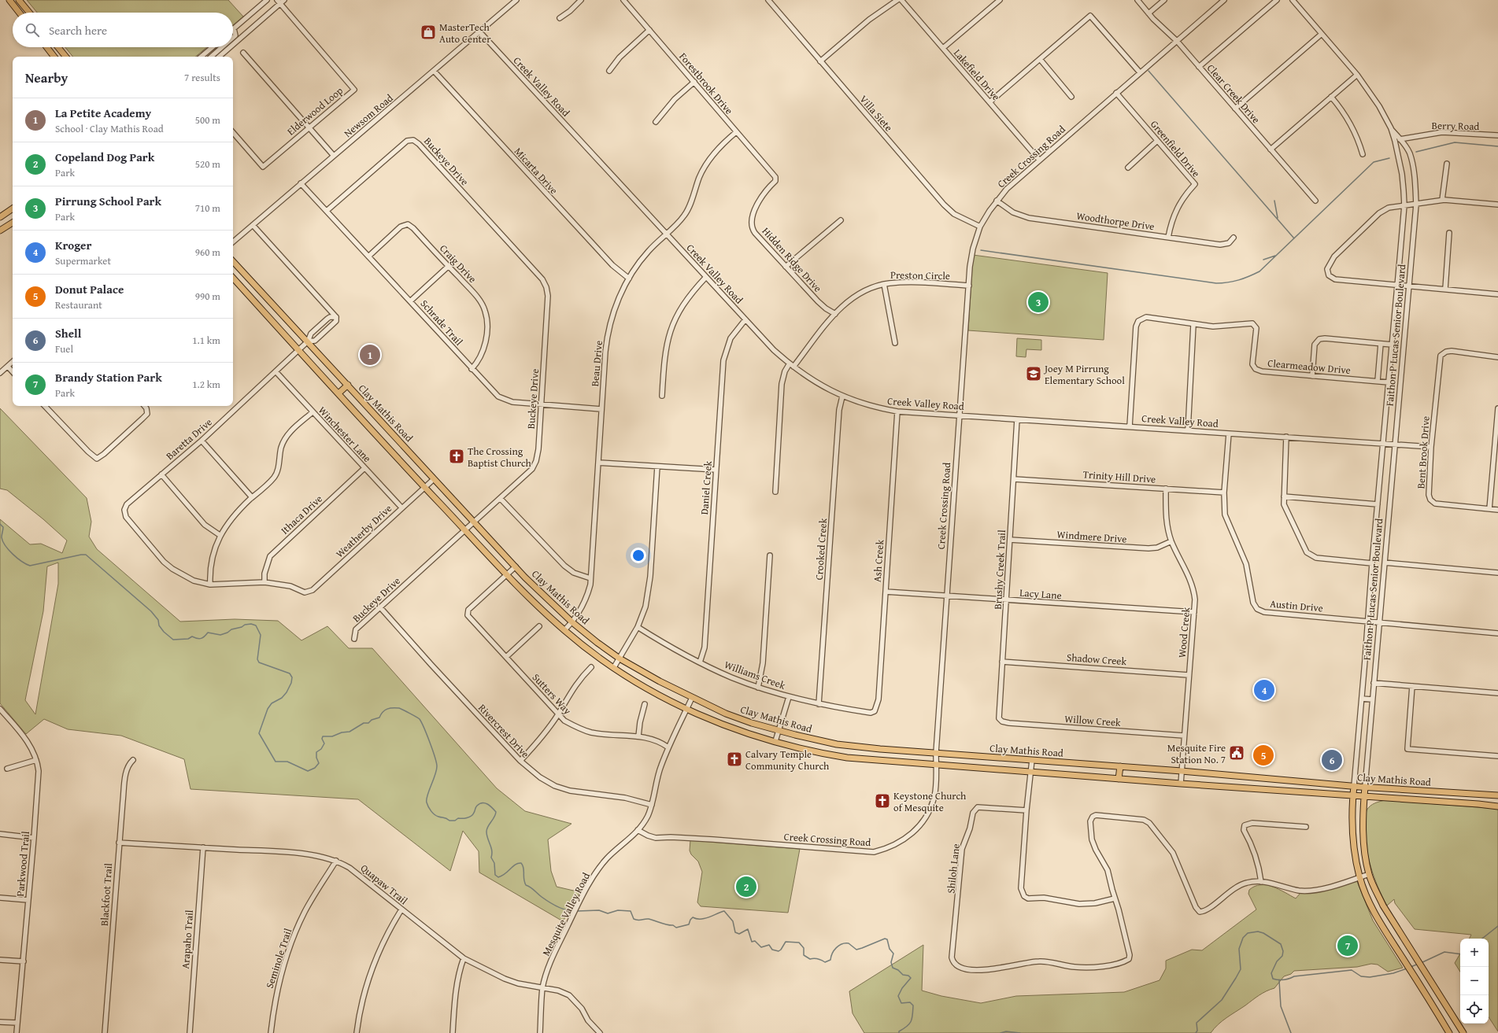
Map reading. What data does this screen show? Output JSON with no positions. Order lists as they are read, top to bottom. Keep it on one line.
{"streets":{"main road":["Faithon P Lucas Senior Boulevard","Clay Mathis Road"],"street":["Lakefield Drive","Forestbrook Drive","Creek Valley Road","Clear Creek Drive","Elderwood Loop","Villa Siete","Newsom Road","Berry Road","Greenfield Drive","Creek Crossing Road","Buckeye Drive","Micarta Drive","Woodthorpe Drive","Hidden Ridge Drive","Craig Drive","Preston Circle","Schrade Trail","Beau Drive","Clearmeadow Drive","Winchester Lane","Baretta Drive","Bent Brook Drive","Trinity Hill Drive","Daniel Creek","Ithaca Drive","Weatherby Drive","Windmere Drive","Crooked Creek","Ash Creek","Brushy Creek Trail","Lacy Lane","Austin Drive","Wood Creek","Shadow Creek","Williams Creek","Sutters Way","Willow Creek","Rivercrest Drive","Parkwood Trail","Shiloh Lane","Quapaw Trail","Blackfoot Trail","Mesquite Valley Road","Arapaho Trail","Seminole Trail"]},"crossings":[["Lakefield Drive","Creek Crossing Road"],["Forestbrook Drive","Hidden Ridge Drive"],["Forestbrook Drive","Beau Drive"],["Creek Valley Road","Newsom Road"],["Creek Valley Road","Creek Crossing Road"],["Creek Valley Road","Preston Circle"],["Creek Valley Road","Faithon P Lucas Senior Boulevard"],["Creek Valley Road","Beau Drive"],["Creek Valley Road","Clearmeadow Drive"],["Creek Valley Road","Bent Brook Drive"],["Creek Valley Road","Daniel Creek"],["Creek Valley Road","Crooked Creek"],["Creek Valley Road","Ash Creek"],["Creek Valley Road","Brushy Creek Trail"],["Creek Valley Road","Austin Drive"],["Clear Creek Drive","Creek Crossing Road"],["Villa Siete","Creek Crossing Road"],["Newsom Road","Micarta Drive"],["Newsom Road","Schrade Trail"],["Berry Road","Faithon P Lucas Senior Boulevard"],["Greenfield Drive","Creek Crossing Road"],["Greenfield Drive","Woodthorpe Drive"],["Creek Crossing Road","Woodthorpe Drive"],["Creek Crossing Road","Preston Circle"],["Creek Crossing Road","Clay Mathis Road"],["Creek Crossing Road","Lacy Lane"],["Creek Crossing Road","Mesquite Valley Road"],["Buckeye Drive","Schrade Trail"],["Buckeye Drive","Clay Mathis Road"],["Buckeye Drive","Rivercrest Drive"],["Micarta Drive","Beau Drive"],["Hidden Ridge Drive","Preston Circle"],["Craig Drive","Schrade Trail"],["Schrade Trail","Beau Drive"],["Faithon P Lucas Senior Boulevard","Clearmeadow Drive"],["Faithon P Lucas Senior Boulevard","Clay Mathis Road"],["Faithon P Lucas Senior Boulevard","Austin Drive"],["Beau Drive","Clay Mathis Road"],["Clay Mathis Road","Baretta Drive"],["Clay Mathis Road","Weatherby Drive"],["Clay Mathis Road","Wood Creek"],["Clay Mathis Road","Sutters Way"],["Clay Mathis Road","Mesquite Valley Road"],["Winchester Lane","Baretta Drive"],["Winchester Lane","Ithaca Drive"],["Winchester Lane","Weatherby Drive"],["Trinity Hill Drive","Brushy Creek Trail"],["Trinity Hill Drive","Austin Drive"],["Trinity Hill Drive","Wood Creek"],["Daniel Creek","Williams Creek"],["Ithaca Drive","Weatherby Drive"],["Windmere Drive","Brushy Creek Trail"],["Windmere Drive","Wood Creek"],["Crooked Creek","Williams Creek"],["Ash Creek","Lacy Lane"],["Ash Creek","Williams Creek"],["Brushy Creek Trail","Lacy Lane"],["Brushy Creek Trail","Shadow Creek"],["Brushy Creek Trail","Willow Creek"],["Lacy Lane","Wood Creek"],["Wood Creek","Shadow Creek"],["Wood Creek","Willow Creek"],["Sutters Way","Mesquite Valley Road"],["Rivercrest Drive","Mesquite Valley Road"],["Quapaw Trail","Blackfoot Trail"],["Quapaw Trail","Mesquite Valley Road"],["Quapaw Trail","Arapaho Trail"],["Quapaw Trail","Seminole Trail"]],"places":{"shop":["MasterTech Auto Center"],"school or university":["Joey M Pirrung Elementary School"],"church":["The Crossing Baptist Church","Calvary Temple Community Church","Keystone Church of Mesquite"],"public building":["Mesquite Fire Station No. 7"]},"page":{"search":"Search here","heading":["Nearby","7 results"],"list":[{"mark":"1","name":"La Petite Academy","note":"School · Clay Mathis Road","value":"500 m"},{"mark":"2","name":"Copeland Dog Park","note":"Park","value":"520 m"},{"mark":"3","name":"Pirrung School Park","note":"Park","value":"710 m"},{"mark":"4","name":"Kroger","note":"Supermarket","value":"960 m"},{"mark":"5","name":"Donut Palace","note":"Restaurant","value":"990 m"},{"mark":"6","name":"Shell","note":"Fuel","value":"1.1 km"},{"mark":"7","name":"Brandy Station Park","note":"Park","value":"1.2 km"}],"pins":["3","1","4","5","6","2","7"],"map_buttons":["+","−"]}}
